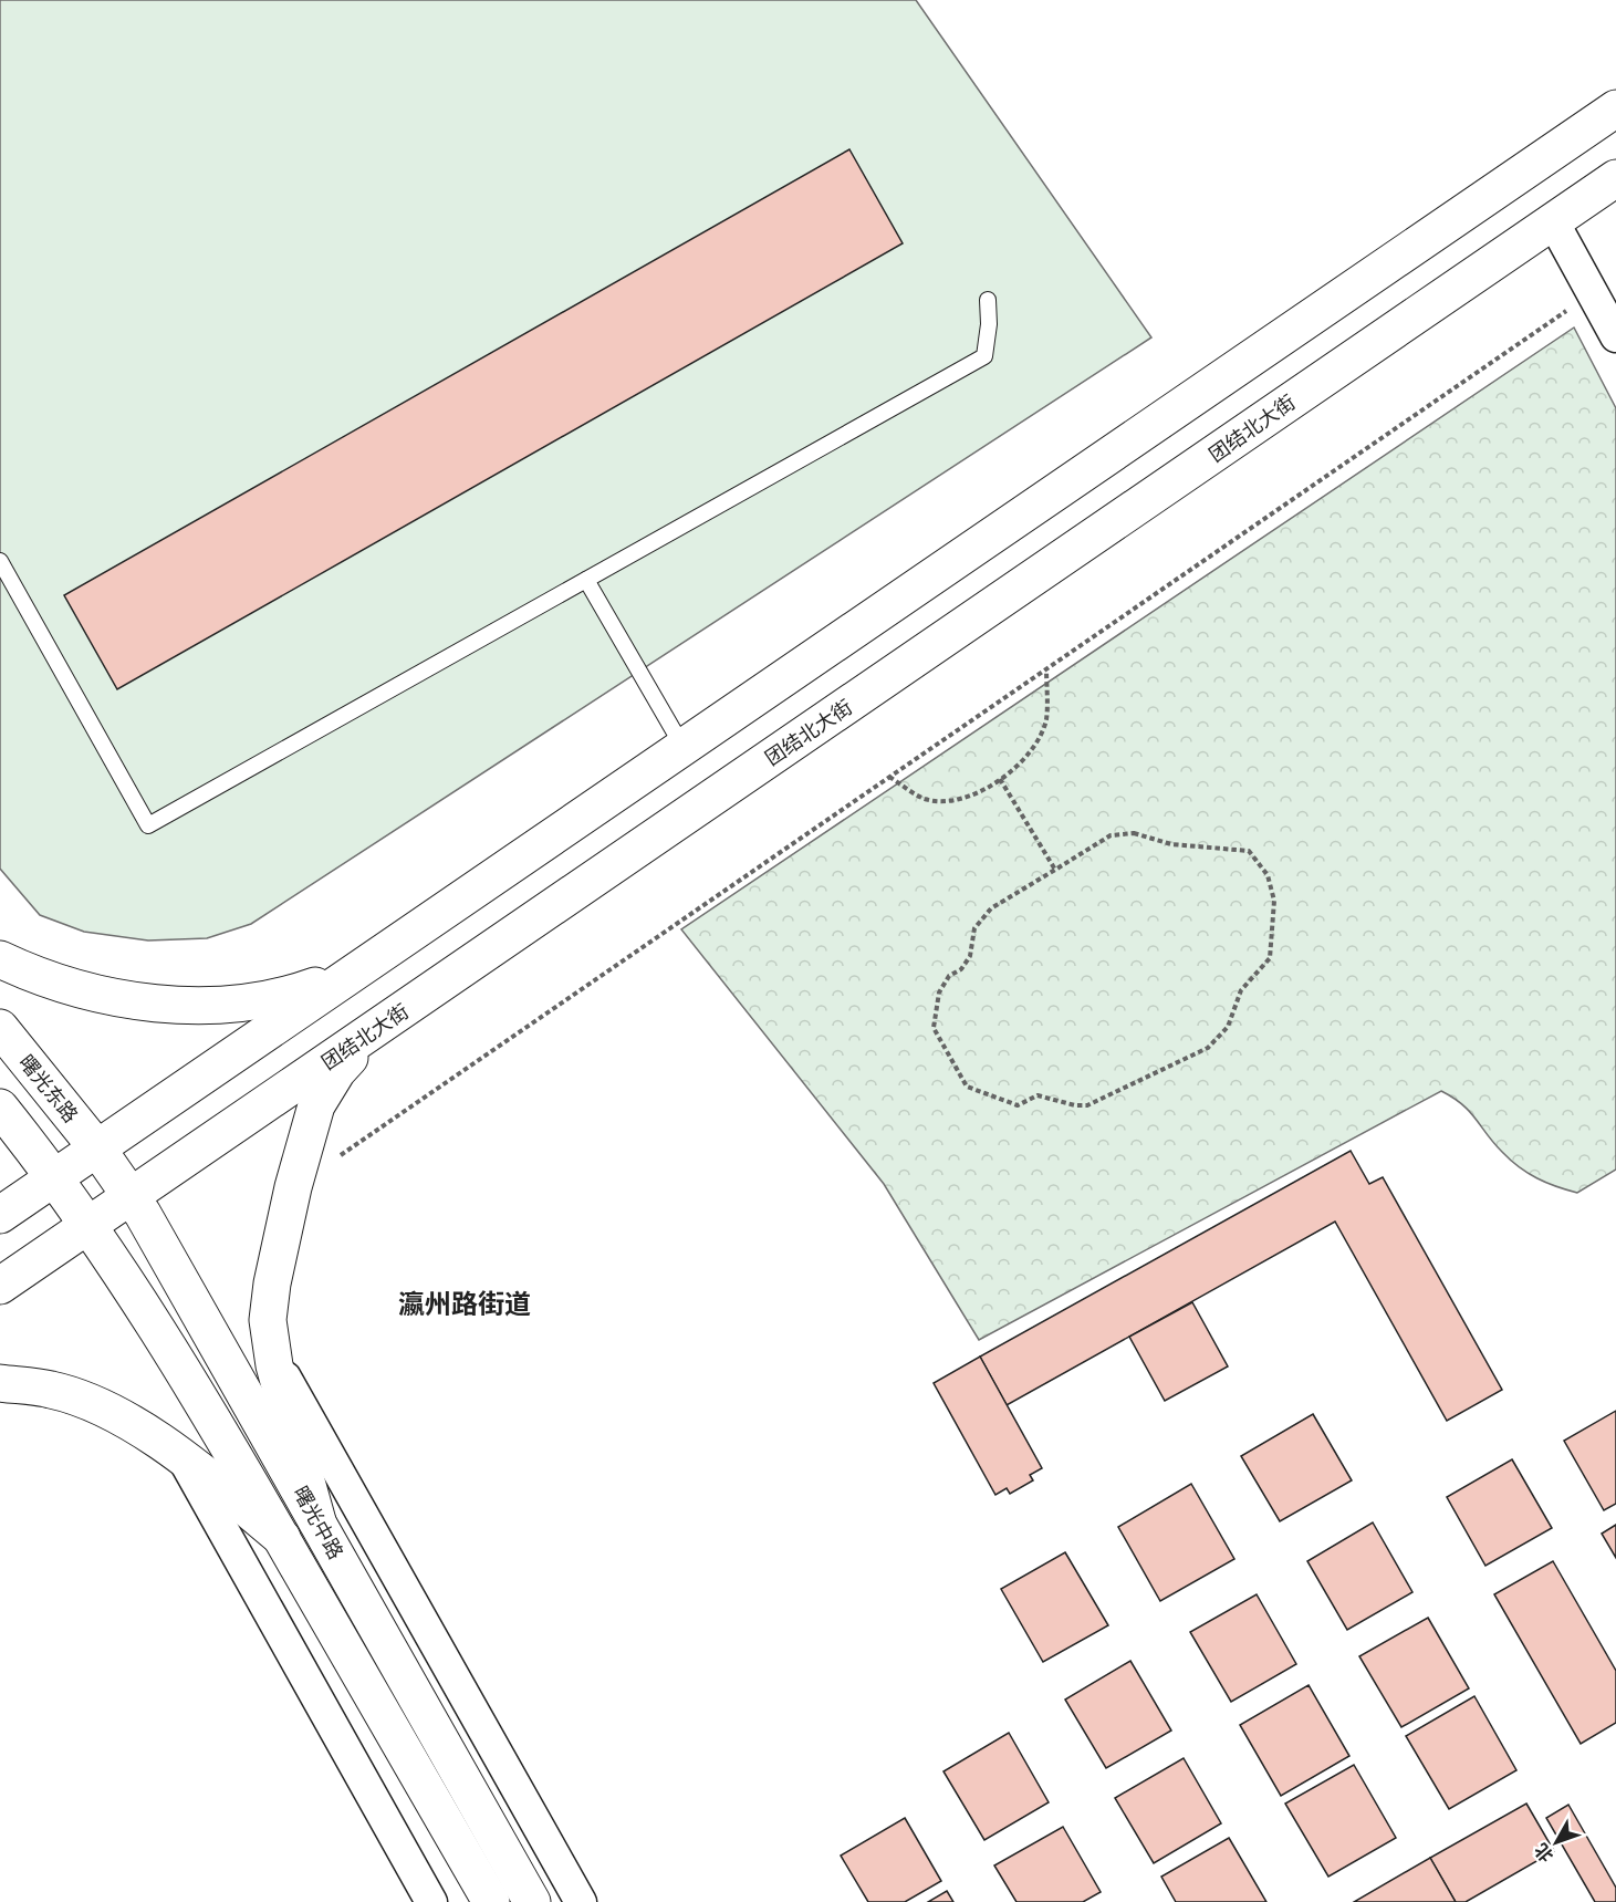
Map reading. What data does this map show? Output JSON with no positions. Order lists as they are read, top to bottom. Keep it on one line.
{"streets":{"main road":["团结北大街","曙光东路","曙光中路"]},"crossings":[["团结北大街","曙光中路"],["曙光东路","曙光中路"]],"districts":["瀛州路街道"],"north":"bottom left"}
